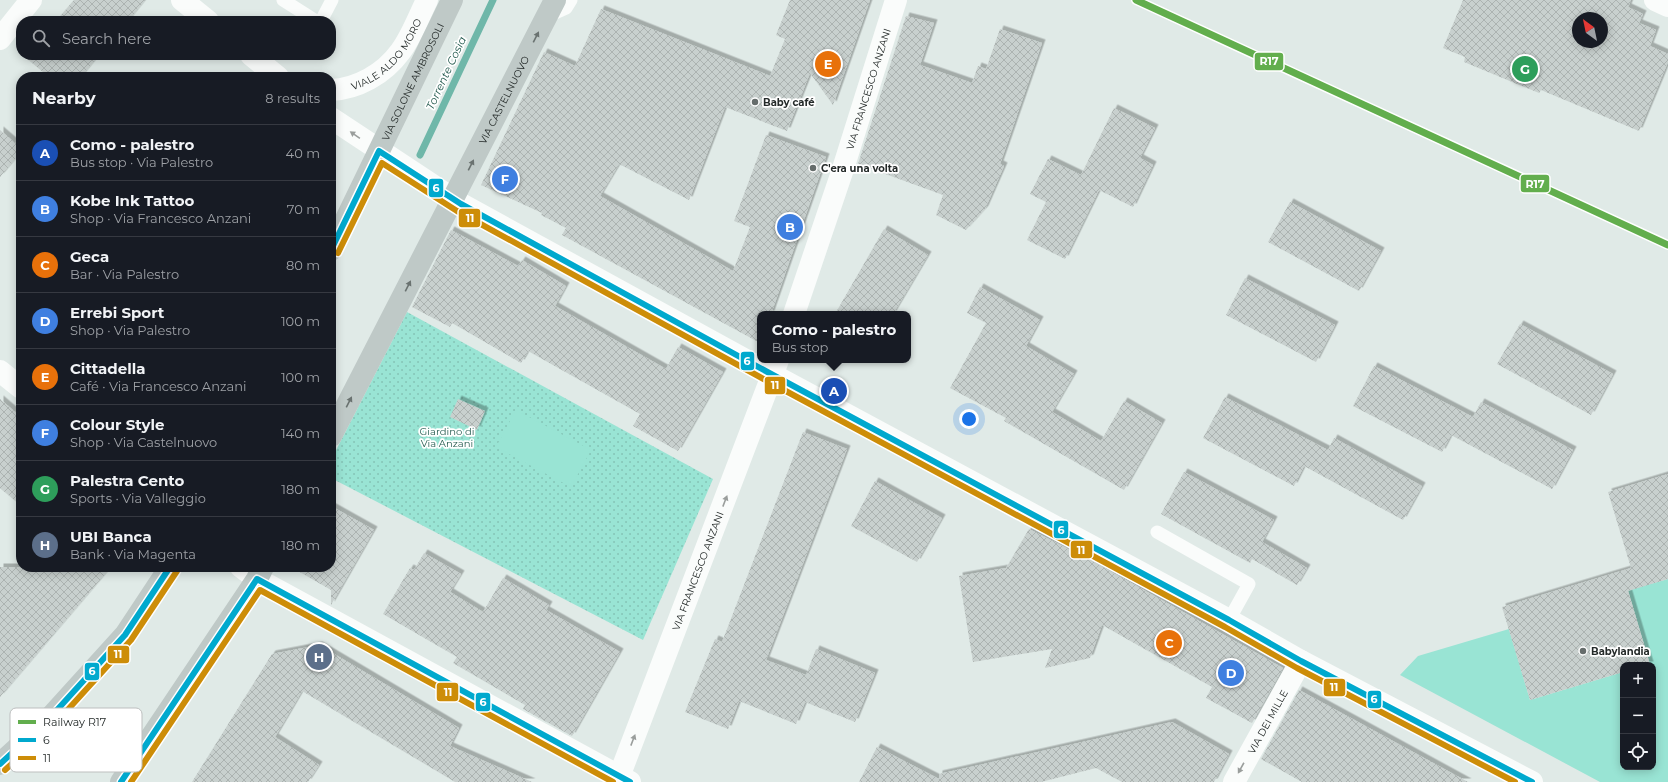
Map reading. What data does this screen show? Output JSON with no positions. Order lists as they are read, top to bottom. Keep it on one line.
{"streets":{"main road":["VIA SOLONE AMBROSOLI","VIA CASTELNUOVO"],"street":["VIALE ALDO MORO","VIA FRANCESCO ANZANI","VIA DEI MILLE"]},"one_way":["VIA FRANCESCO ANZANI","VIA CASTELNUOVO","VIA DEI MILLE"],"water":["Torrente Cosia"],"parks":["Giardino di Via Anzani"],"places":["Baby café","C'era una volta","Babylandia"],"lines":["rail line R17","transit line 6","transit line 11"],"legend":["Railway R17","6","11"],"north":"top left","page":{"search":"Search here","pins":["E","G","F","B","A","C","H","D"],"heading":["Nearby","8 results"],"list":[{"mark":"A","name":"Como - palestro","note":"Bus stop · Via Palestro","value":"40 m"},{"mark":"B","name":"Kobe Ink Tattoo","note":"Shop · Via Francesco Anzani","value":"70 m"},{"mark":"C","name":"Geca","note":"Bar · Via Palestro","value":"80 m"},{"mark":"D","name":"Errebi Sport","note":"Shop · Via Palestro","value":"100 m"},{"mark":"E","name":"Cittadella","note":"Café · Via Francesco Anzani","value":"100 m"},{"mark":"F","name":"Colour Style","note":"Shop · Via Castelnuovo","value":"140 m"},{"mark":"G","name":"Palestra Cento","note":"Sports · Via Valleggio","value":"180 m"},{"mark":"H","name":"UBI Banca","note":"Bank · Via Magenta","value":"180 m"}],"popup":["Como - palestro","Bus stop"],"map_buttons":["+","−"]}}
